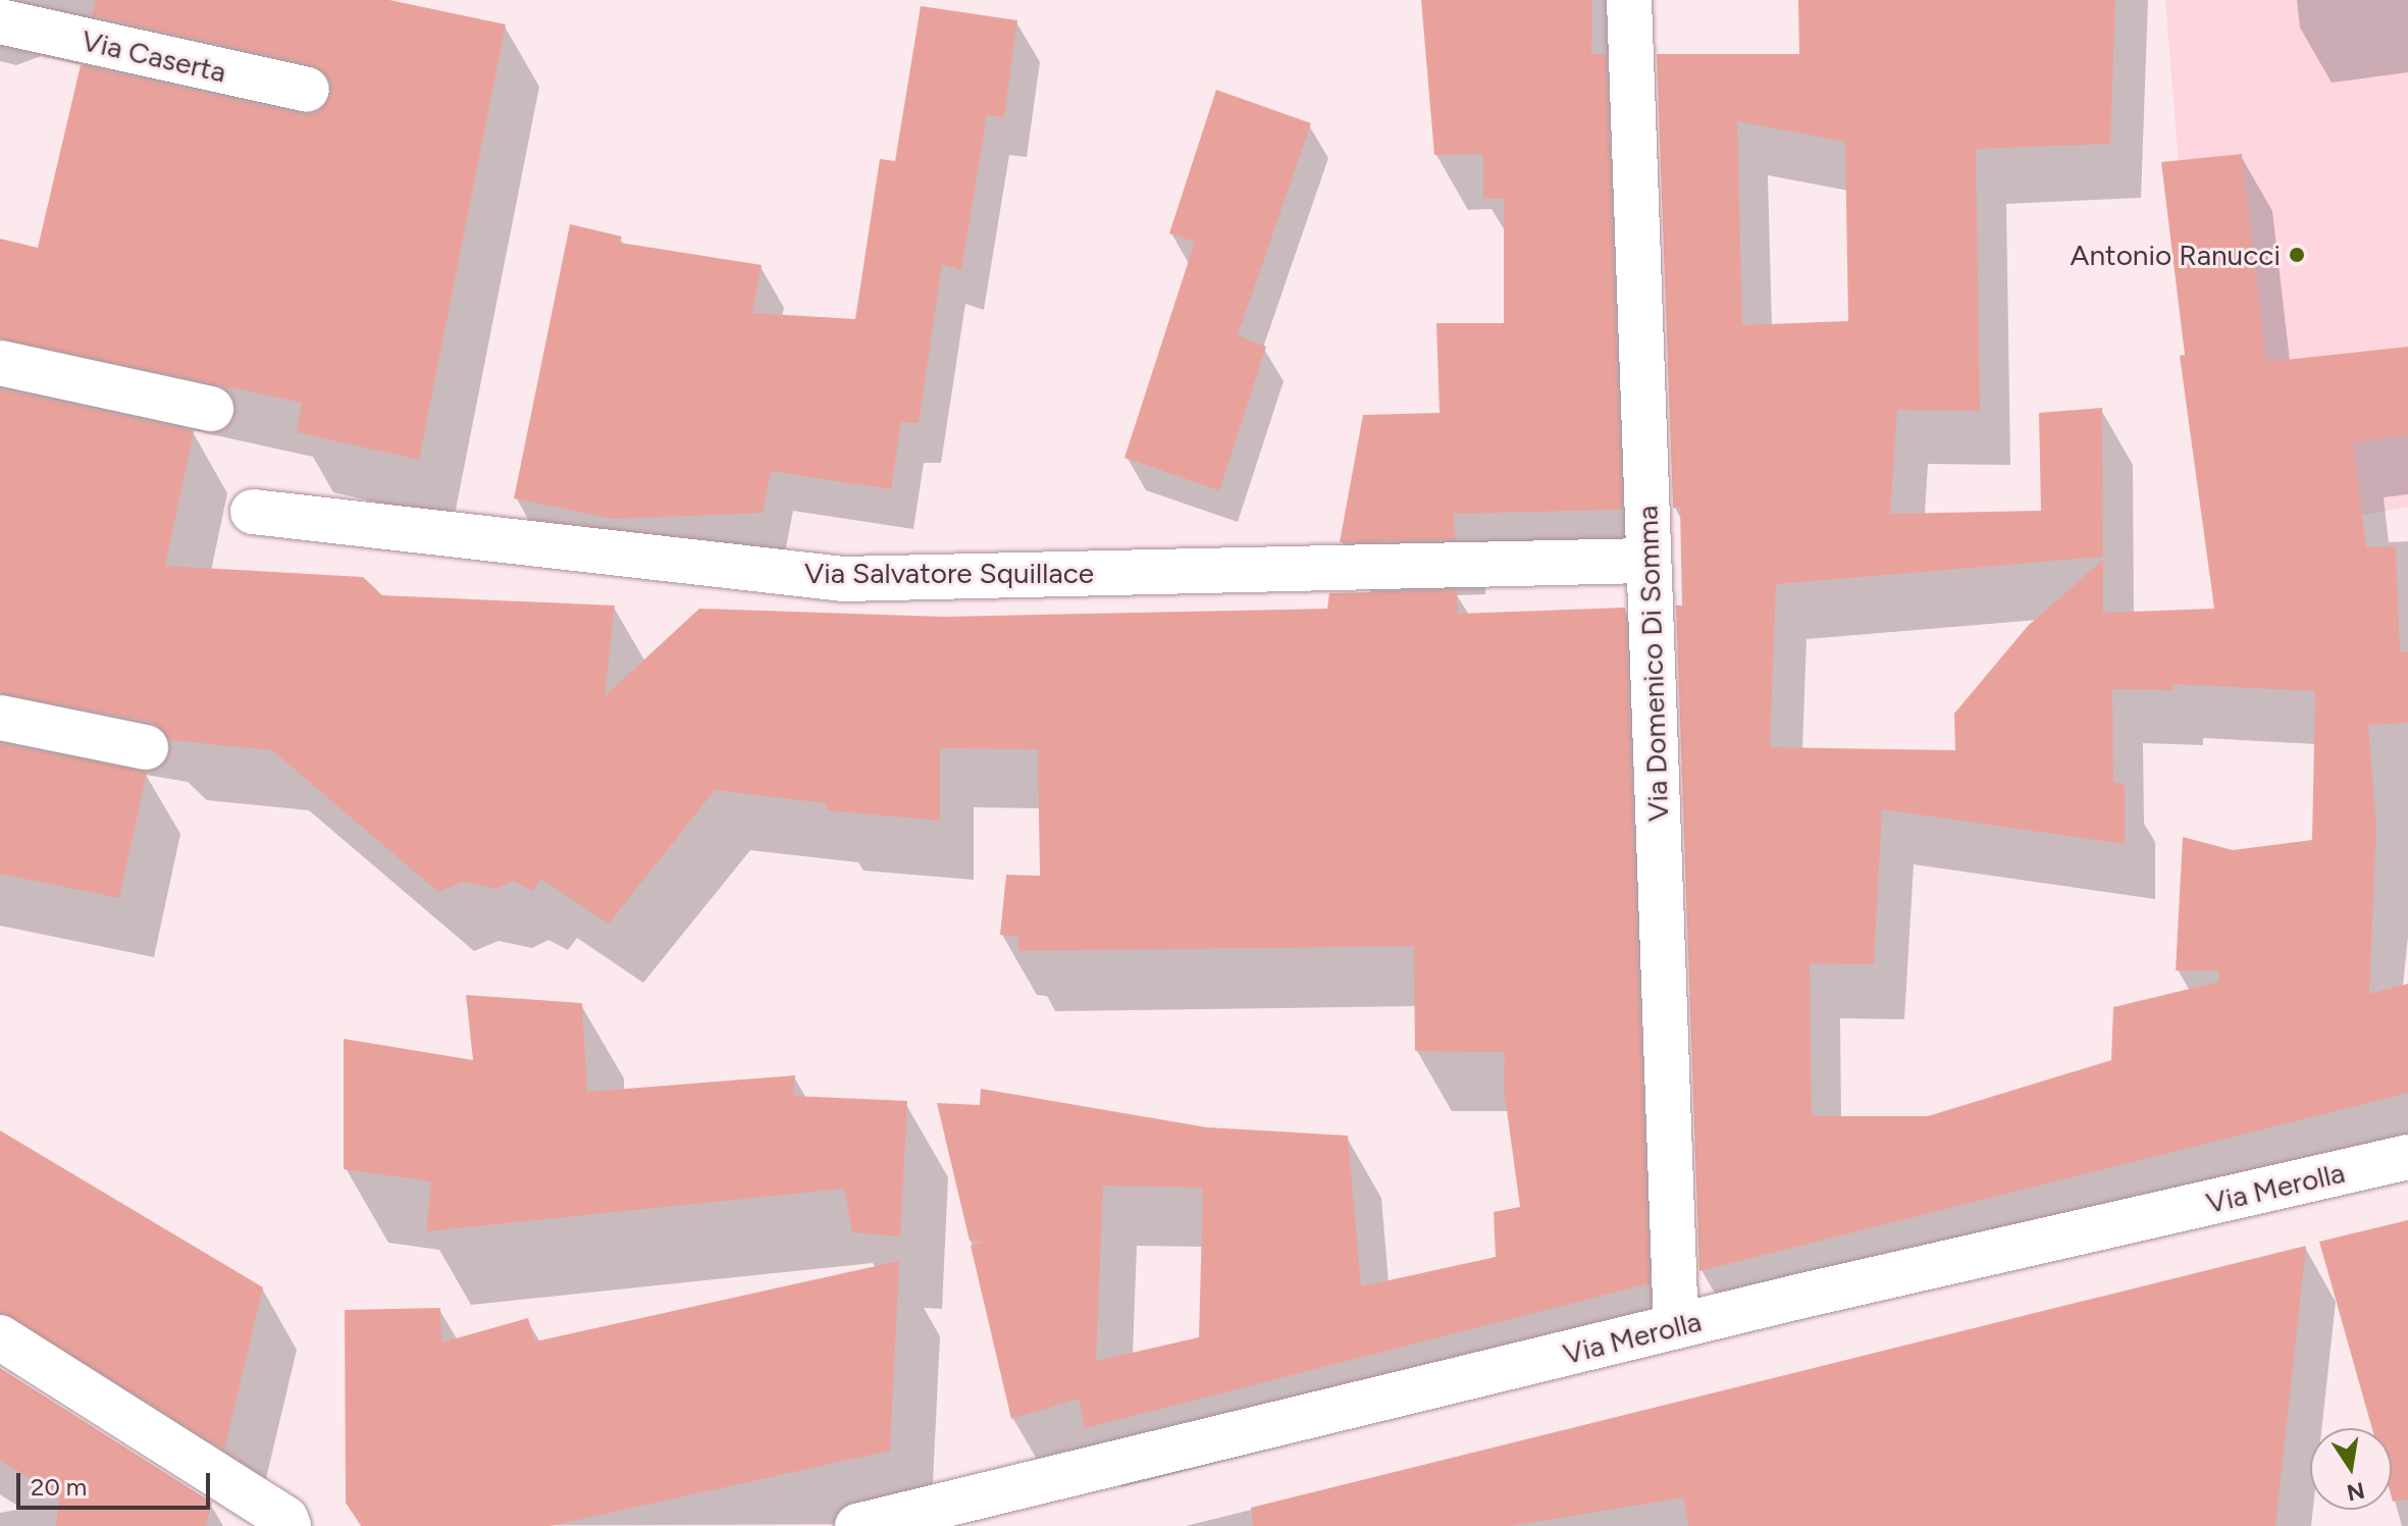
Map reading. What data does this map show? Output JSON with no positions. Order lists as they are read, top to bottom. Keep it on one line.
{"streets":{"street":["Via Caserta","Via Salvatore Squillace","Via Domenico Di Somma","Via Merolla"]},"crossings":[["Via Salvatore Squillace","Via Domenico Di Somma"],["Via Domenico Di Somma","Via Merolla"]],"places":["Antonio Ranucci"],"scale_bar":"20 m","north":"bottom"}
